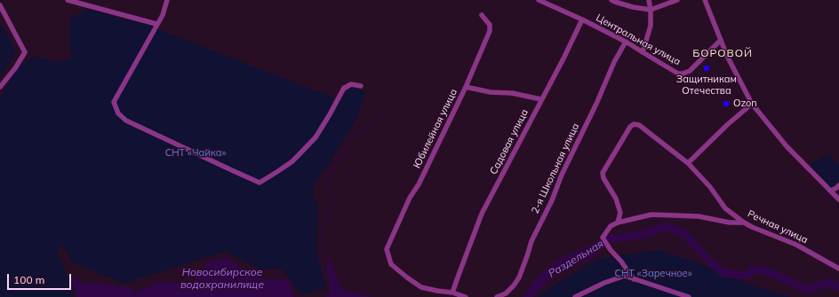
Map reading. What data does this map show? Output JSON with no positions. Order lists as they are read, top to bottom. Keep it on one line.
{"streets":{"street":["Центральная улица","Юбилейная улица","Садовая улица","2-я Школьная улица","Речная улица"]},"crossings":[["Центральная улица","Садовая улица"],["Центральная улица","2-я Школьная улица"],["Юбилейная улица","Садовая улица"]],"districts":["БОРОВОЙ"],"water":["Раздельная","Новосибирское водохранилище"],"parks":["СНТ «Чайка»","СНТ «Заречное»"],"places":["Защитникам Отечества","Ozon"],"scale_bar":"100 m"}
